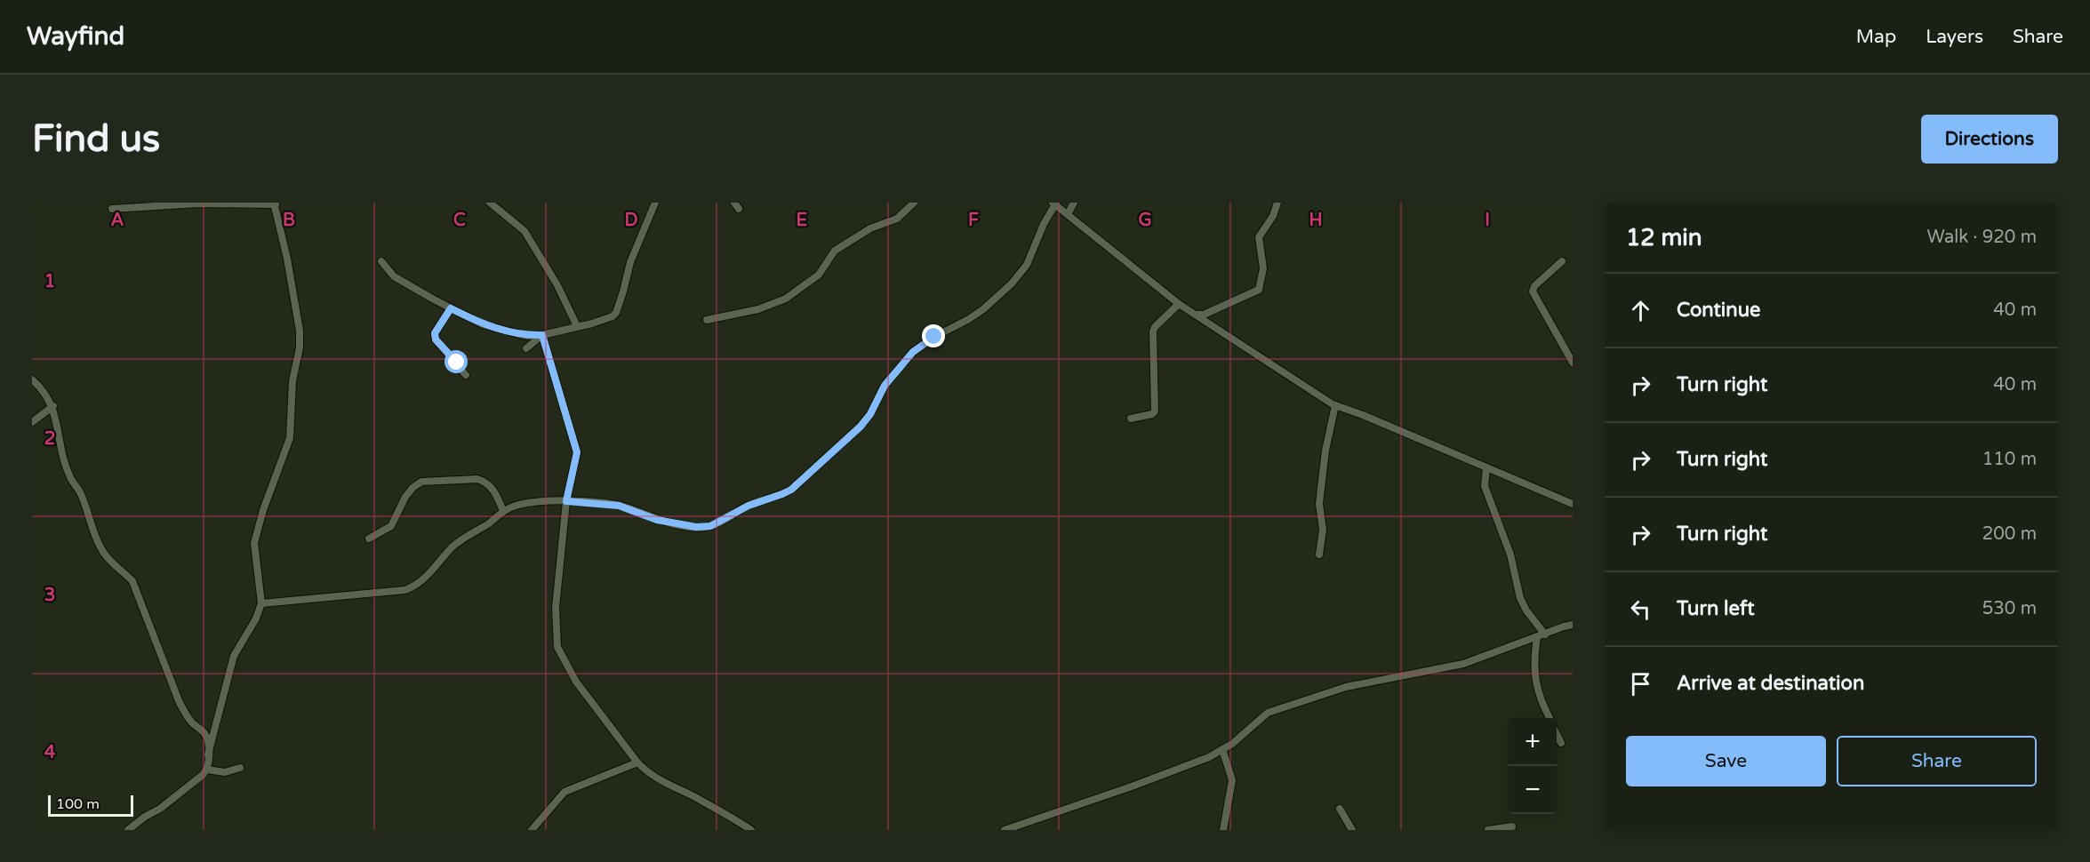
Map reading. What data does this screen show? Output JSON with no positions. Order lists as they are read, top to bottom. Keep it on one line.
{"scale_bar":"100 m","page":{"header":"Wayfind","nav":["Map","Layers","Share"],"buttons":["Directions",["Save","Share"]],"title":"Find us","heading":["12 min","Walk · 920 m"],"list":[["Continue","40 m"],["Turn right","40 m"],["Turn right","110 m"],["Turn right","200 m"],["Turn left","530 m"],"Arrive at destination"],"map_buttons":["+","−"],"scale":"100 m"},"grid":{"columns":["A","B","C","D","E","F","G","H","I"],"rows":["1","2","3","4"]}}
